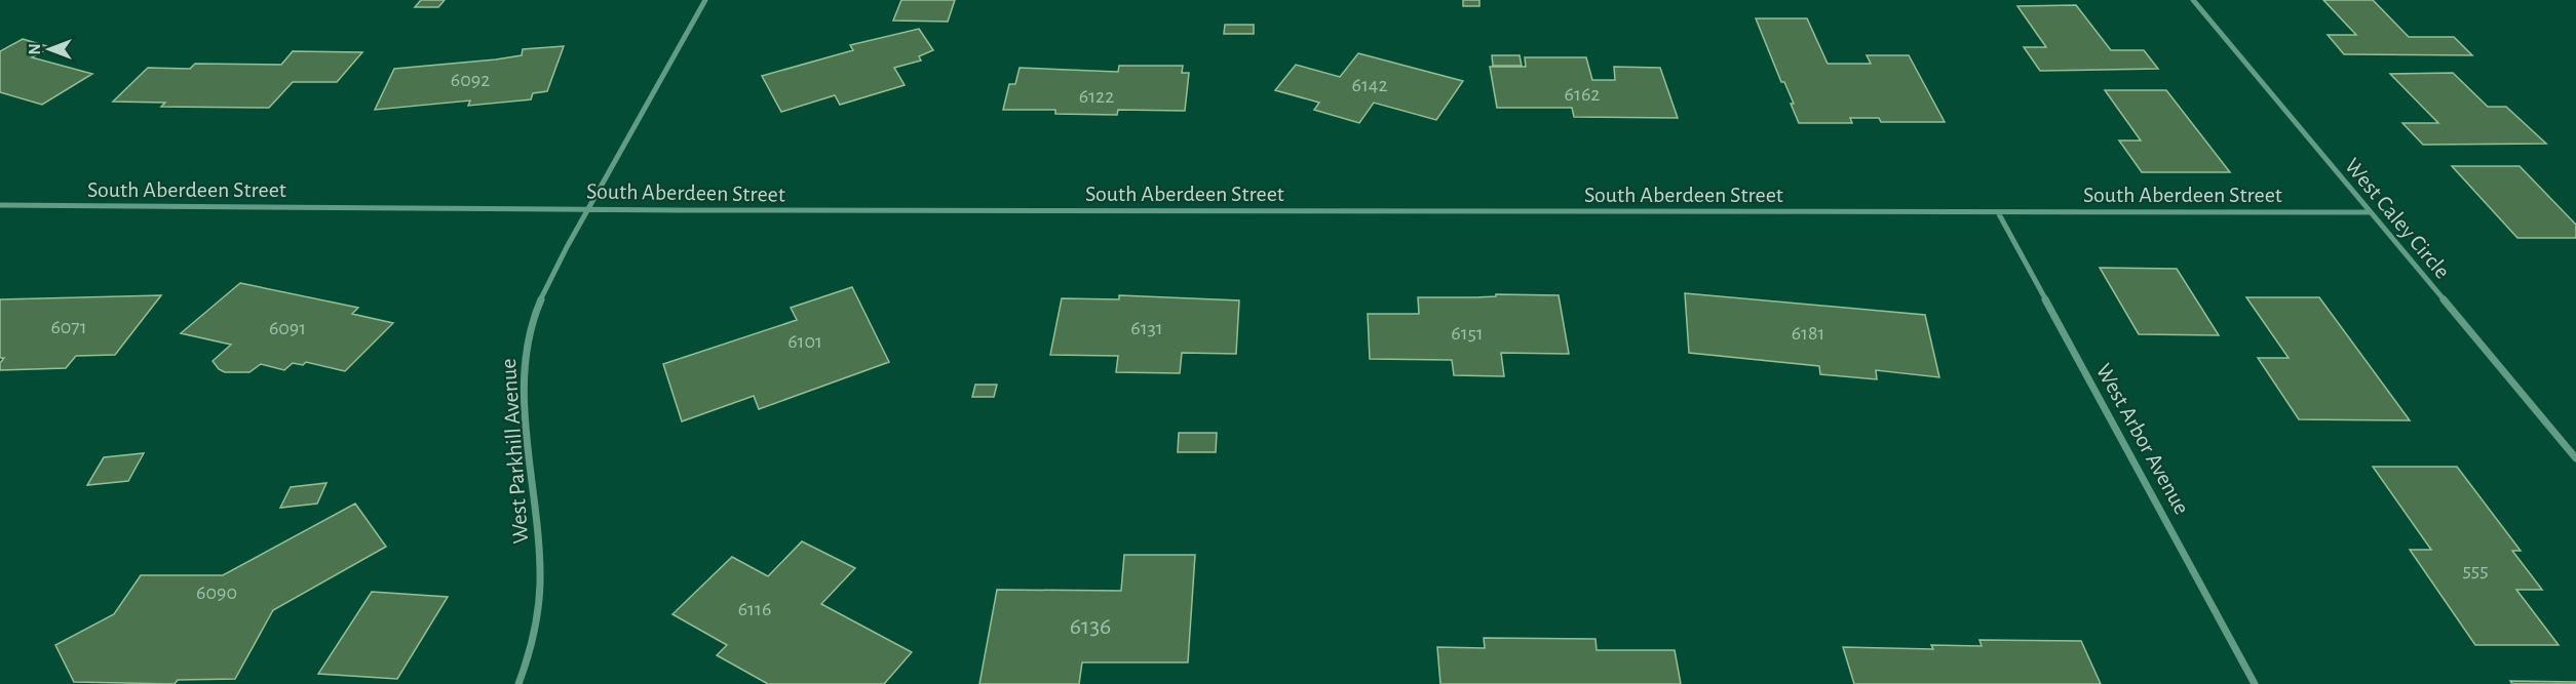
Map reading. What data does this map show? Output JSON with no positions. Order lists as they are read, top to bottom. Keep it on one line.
{"streets":{"street":["South Aberdeen Street","West Caley Circle","West Arbor Avenue","West Parkhill Avenue"]},"crossings":[["South Aberdeen Street","West Caley Circle"],["South Aberdeen Street","West Arbor Avenue"],["South Aberdeen Street","West Parkhill Avenue"]],"house_numbers":["6092","6142","6162","6122","6071","6091","6131","6151","6181","6101","555","6090","6116","6136"],"north":"left"}
